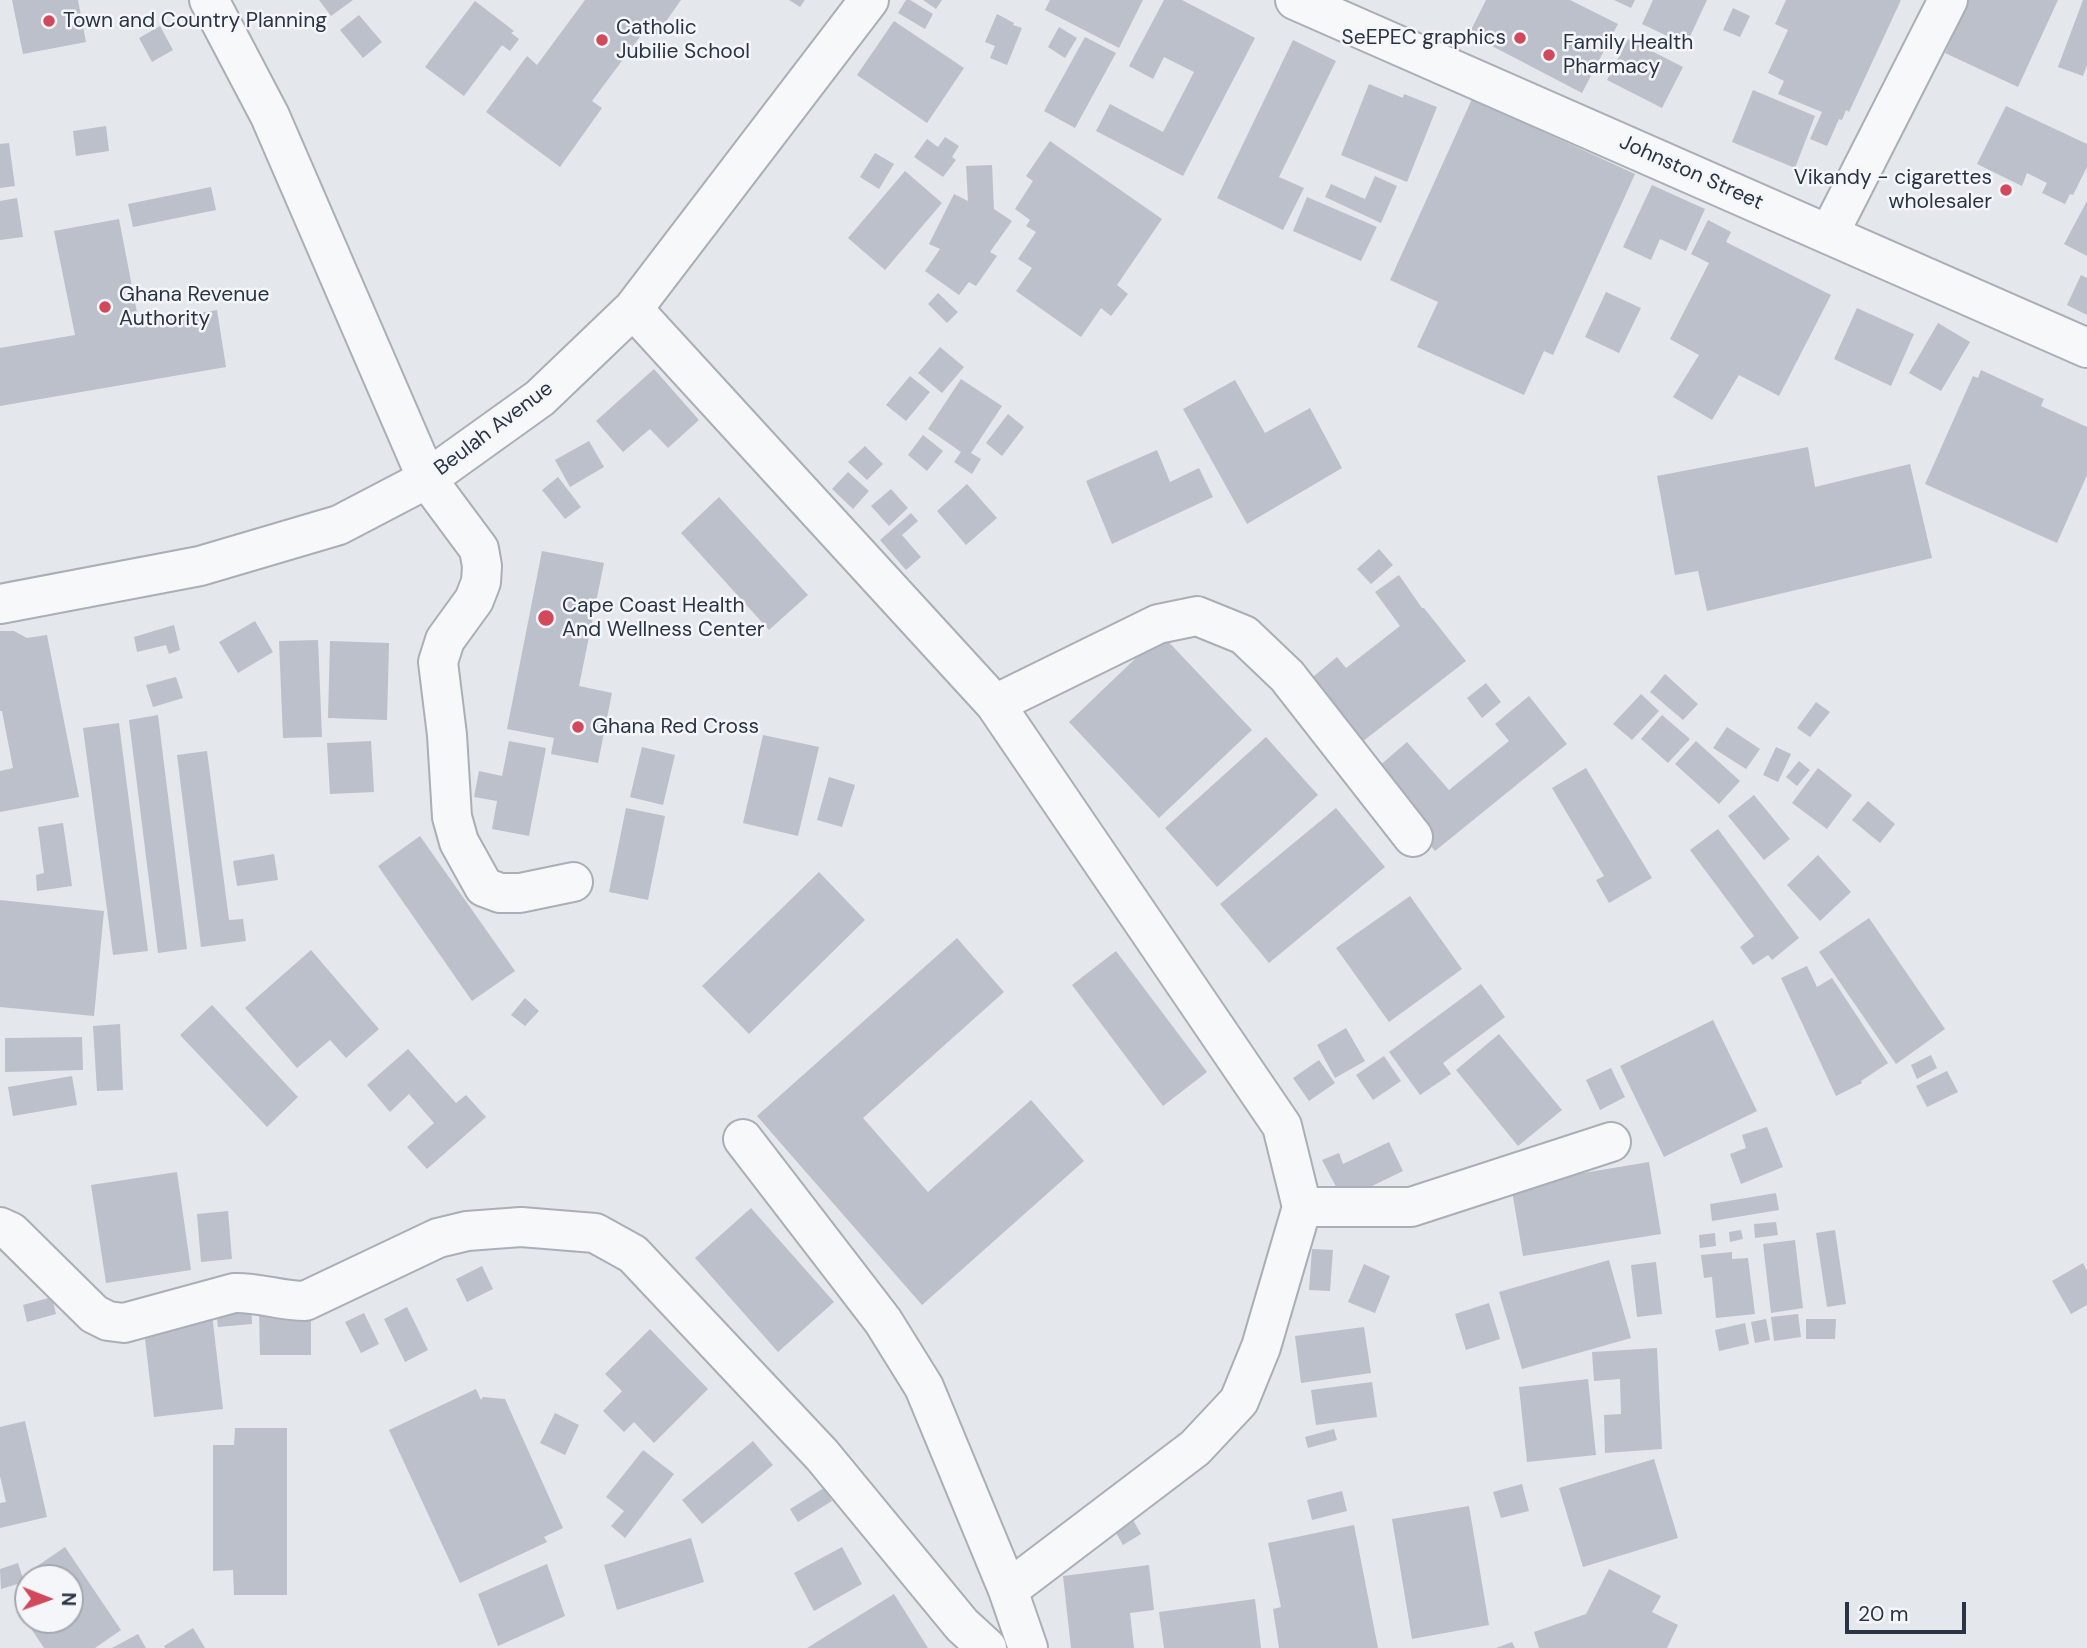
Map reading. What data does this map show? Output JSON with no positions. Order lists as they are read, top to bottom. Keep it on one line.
{"streets":{"street":["Johnston Street","Beulah Avenue"]},"places":["Town and Country Planning","SeEPEC graphics","Catholic Jubilie School","Family Health Pharmacy","Vikandy - cigarettes wholesaler","Ghana Revenue Authority","Cape Coast Health And Wellness Center","Ghana Red Cross"],"scale_bar":"20 m","north":"right"}
